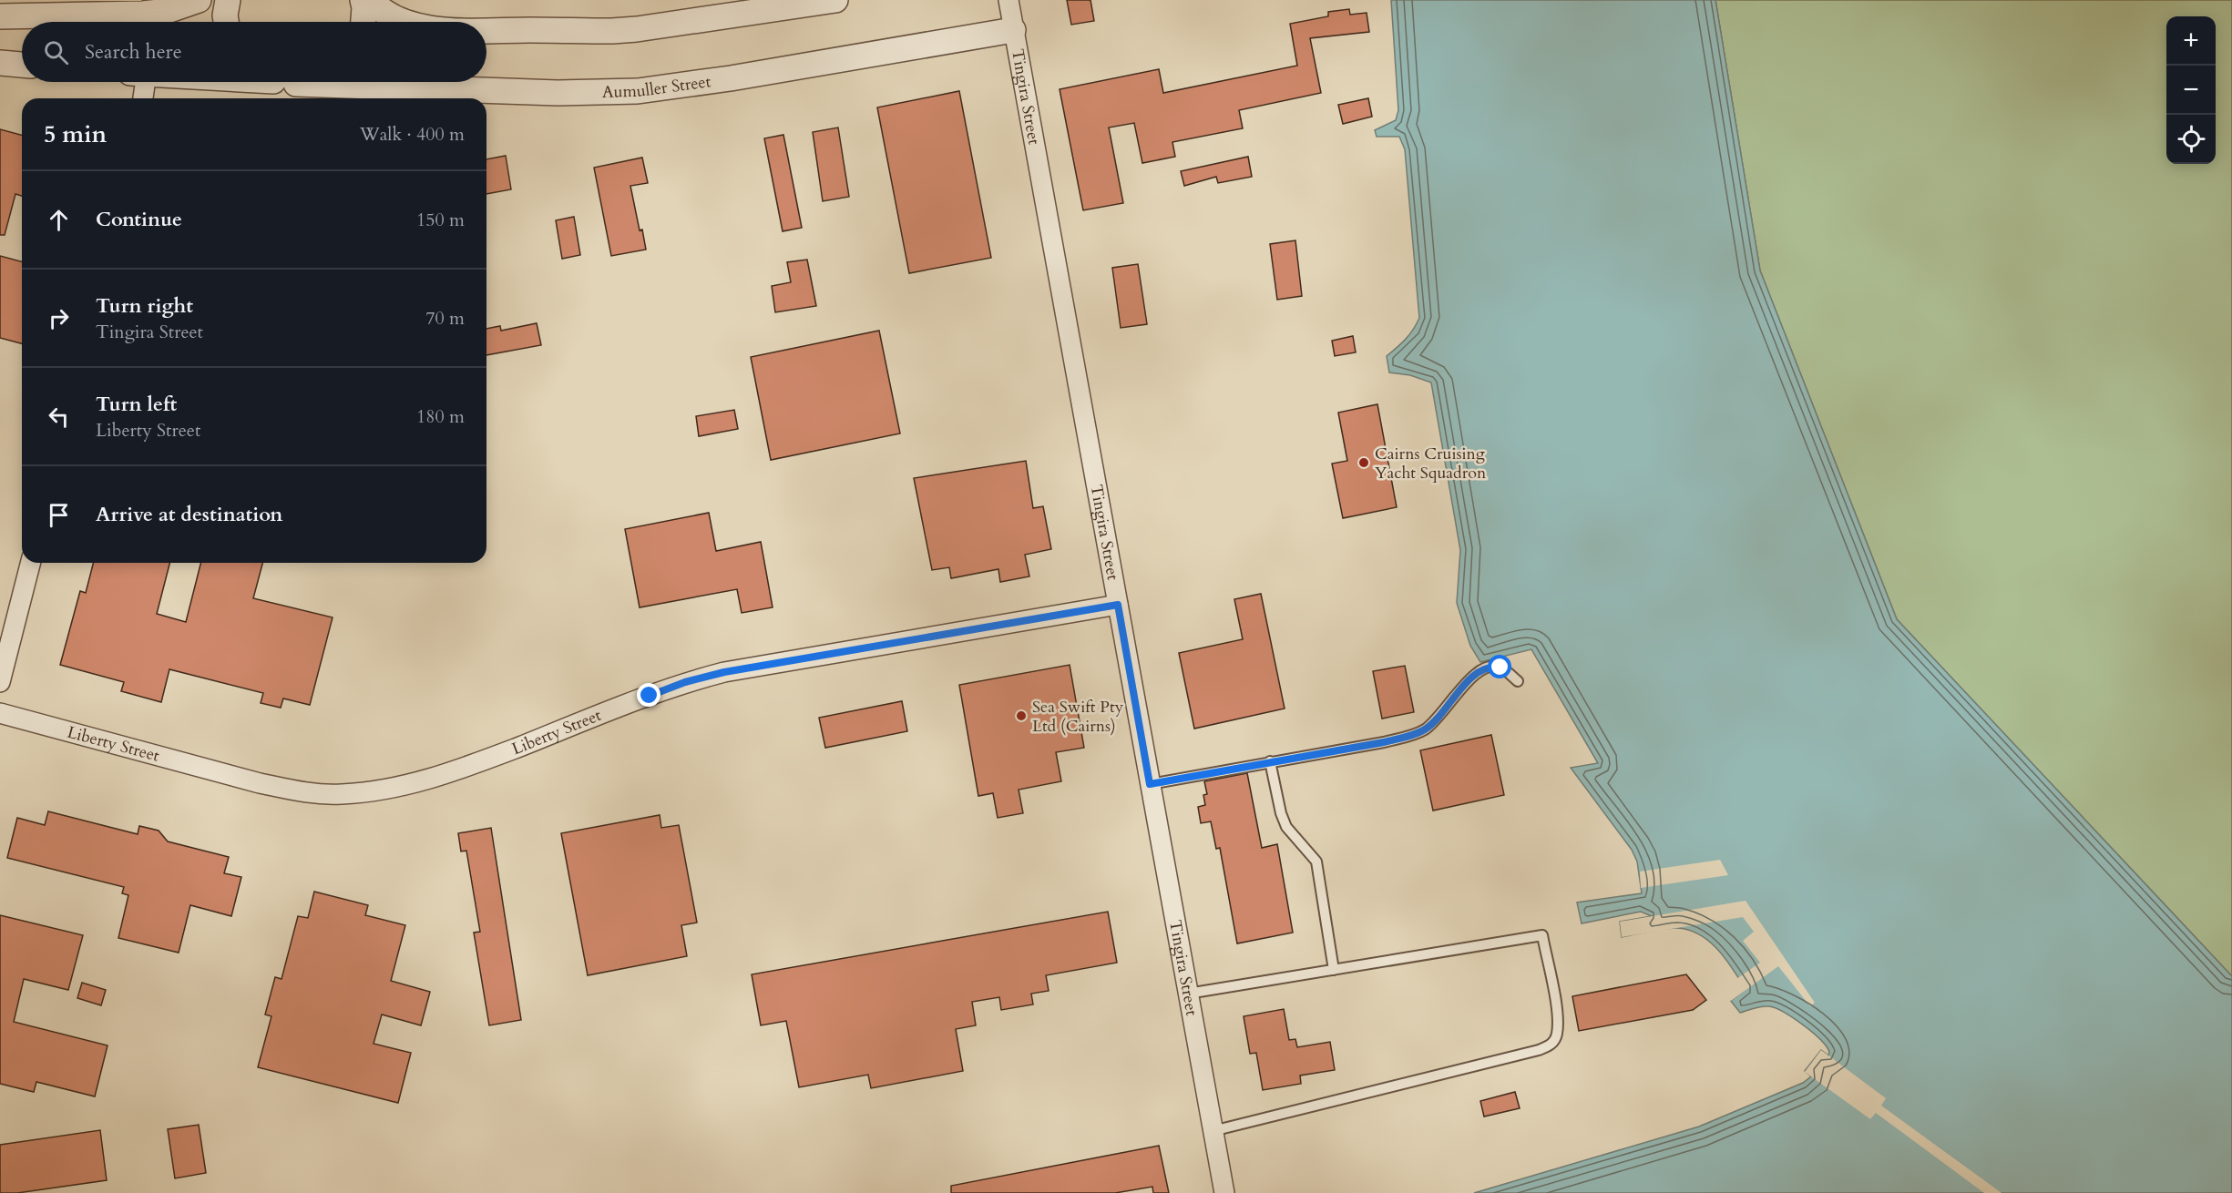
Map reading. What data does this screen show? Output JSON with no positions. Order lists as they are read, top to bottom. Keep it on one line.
{"streets":{"street":["Aumuller Street","Tingira Street","Liberty Street"]},"crossings":[["Aumuller Street","Tingira Street"],["Tingira Street","Liberty Street"]],"places":["Cairns Cruising Yacht Squadron","Sea Swift Pty Ltd (Cairns)"],"page":{"map_buttons":["+","−"],"search":"Search here","heading":["5 min","Walk · 400 m"],"list":[["Continue","150 m"],["Turn right","Tingira Street","70 m"],["Turn left","Liberty Street","180 m"],"Arrive at destination"]}}
